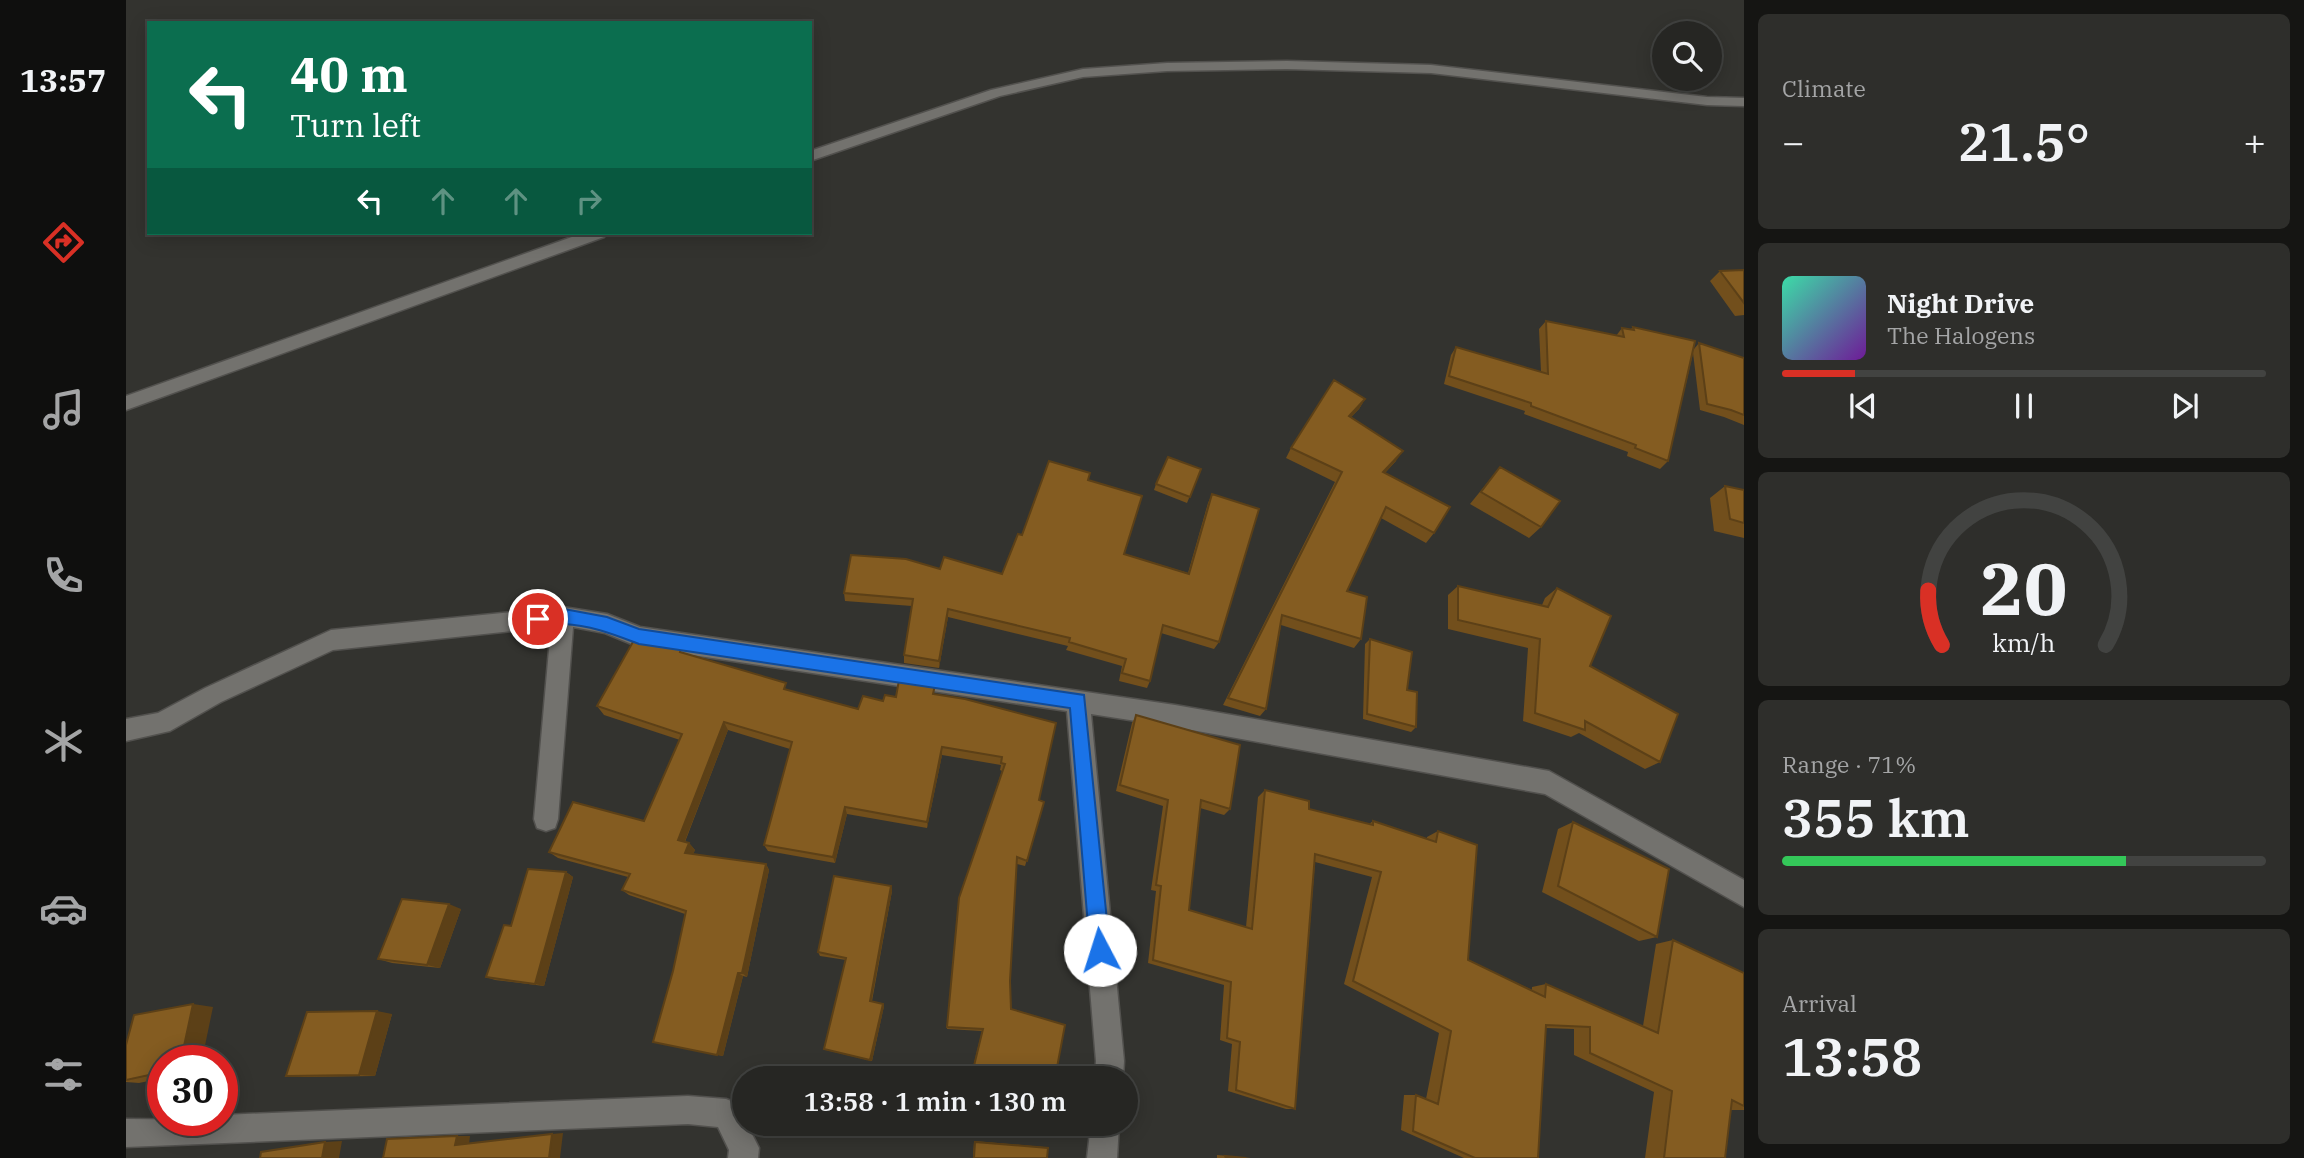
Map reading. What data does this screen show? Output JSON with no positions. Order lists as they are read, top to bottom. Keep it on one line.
{"page":{"tabs":"13:57","tile":["Climate",["Range · 71%","355 km"],["Arrival","13:58"]],"turn":["40 m","Turn left"],"heat":["−","21.5°","+"],"song":["Night Drive","The Halogens"],"limit":"30","trip":"13:58 · 1 min · 130 m","gauge":["20","km/h"]}}
